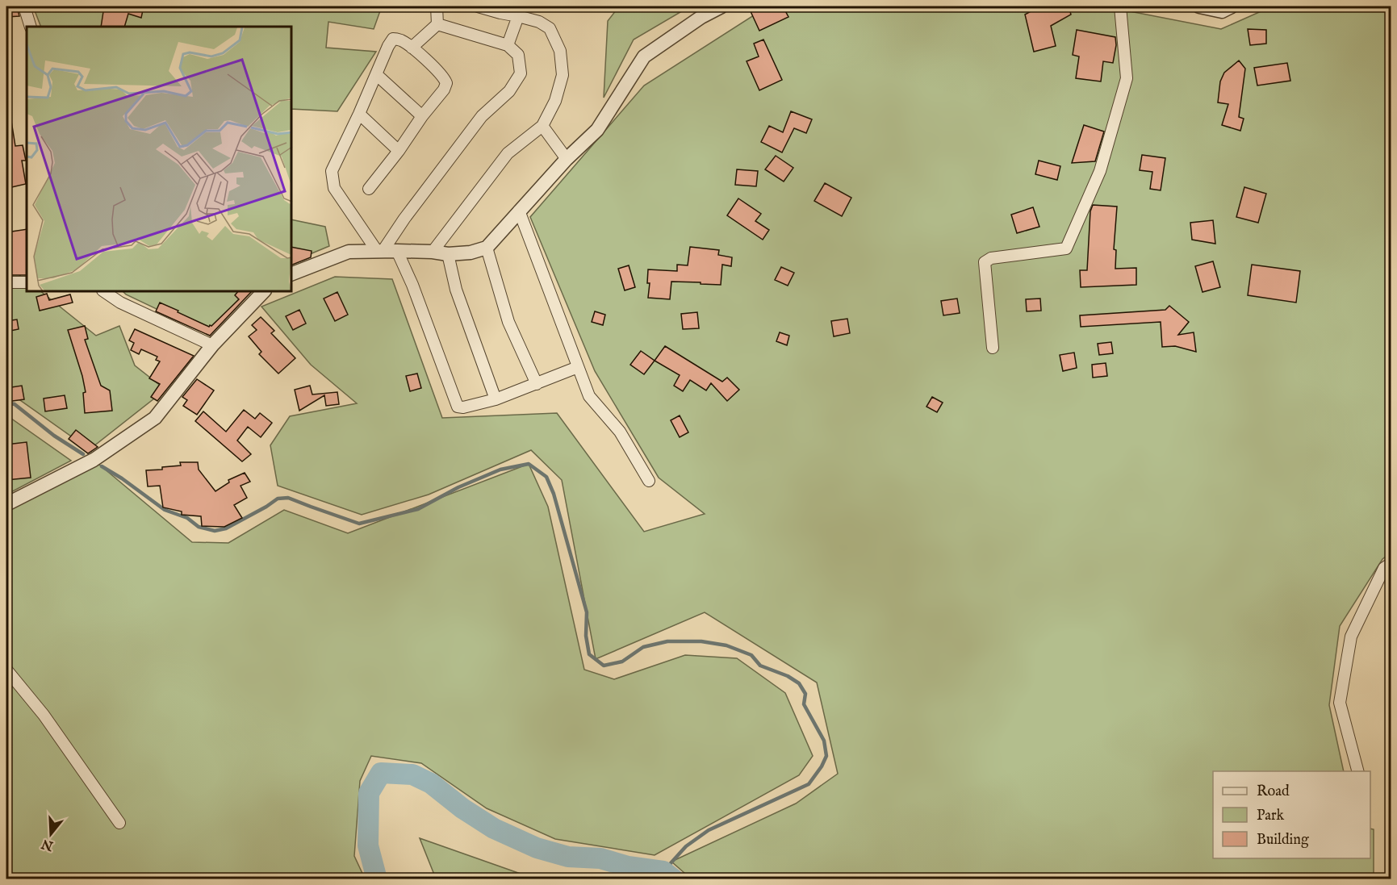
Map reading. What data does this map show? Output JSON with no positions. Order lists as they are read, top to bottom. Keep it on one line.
{"legend":["Road","Park","Building"],"north":"bottom"}
